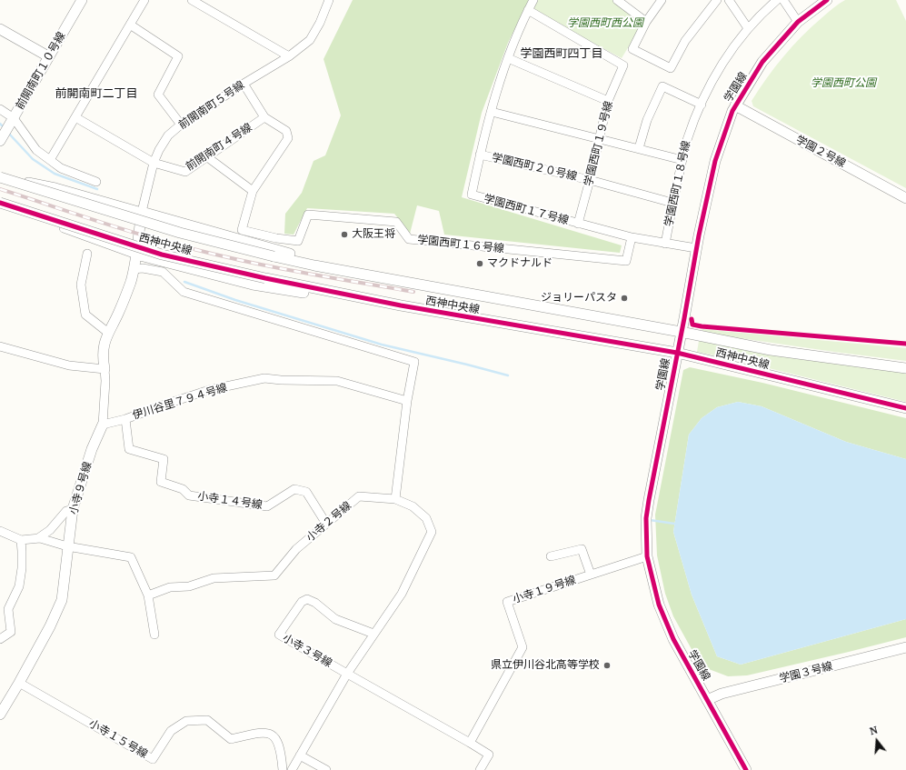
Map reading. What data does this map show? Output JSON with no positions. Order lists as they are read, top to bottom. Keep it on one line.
{"streets":{"street":["前開南町１０号線","学園線","前開南町５号線","学園西町１９号線","前開南町４号線","学園２号線","学園西町２０号線","学園西町１８号線","学園西町１７号線","西神中央線","学園西町１６号線","伊川谷里７９４号線","小寺９号線","小寺１４号線","小寺２号線","小寺１９号線","小寺３号線","学園３号線","小寺１５号線"]},"crossings":[["学園線","学園２号線"],["学園線","学園西町１７号線"],["学園線","西神中央線"],["学園線","小寺１９号線"],["学園線","学園３号線"],["前開南町５号線","前開南町４号線"],["前開南町５号線","小寺９号線"],["学園西町１９号線","学園西町２０号線"],["学園西町１９号線","学園西町１７号線"],["学園西町２０号線","学園西町１８号線"],["学園西町２０号線","学園西町１７号線"],["学園西町１８号線","学園西町１７号線"],["学園西町１７号線","学園西町１６号線"],["西神中央線","小寺９号線"],["伊川谷里７９４号線","小寺９号線"],["伊川谷里７９４号線","小寺１４号線"],["小寺９号線","小寺１５号線"],["小寺１４号線","小寺２号線"],["小寺２号線","小寺３号線"]],"districts":["学園西町四丁目","前開南町二丁目"],"parks":["学園西町西公園","学園西町公園"],"places":["大阪王将","マクドナルド","ジョリーパスタ","県立伊川谷北高等学校"],"north":"top"}
